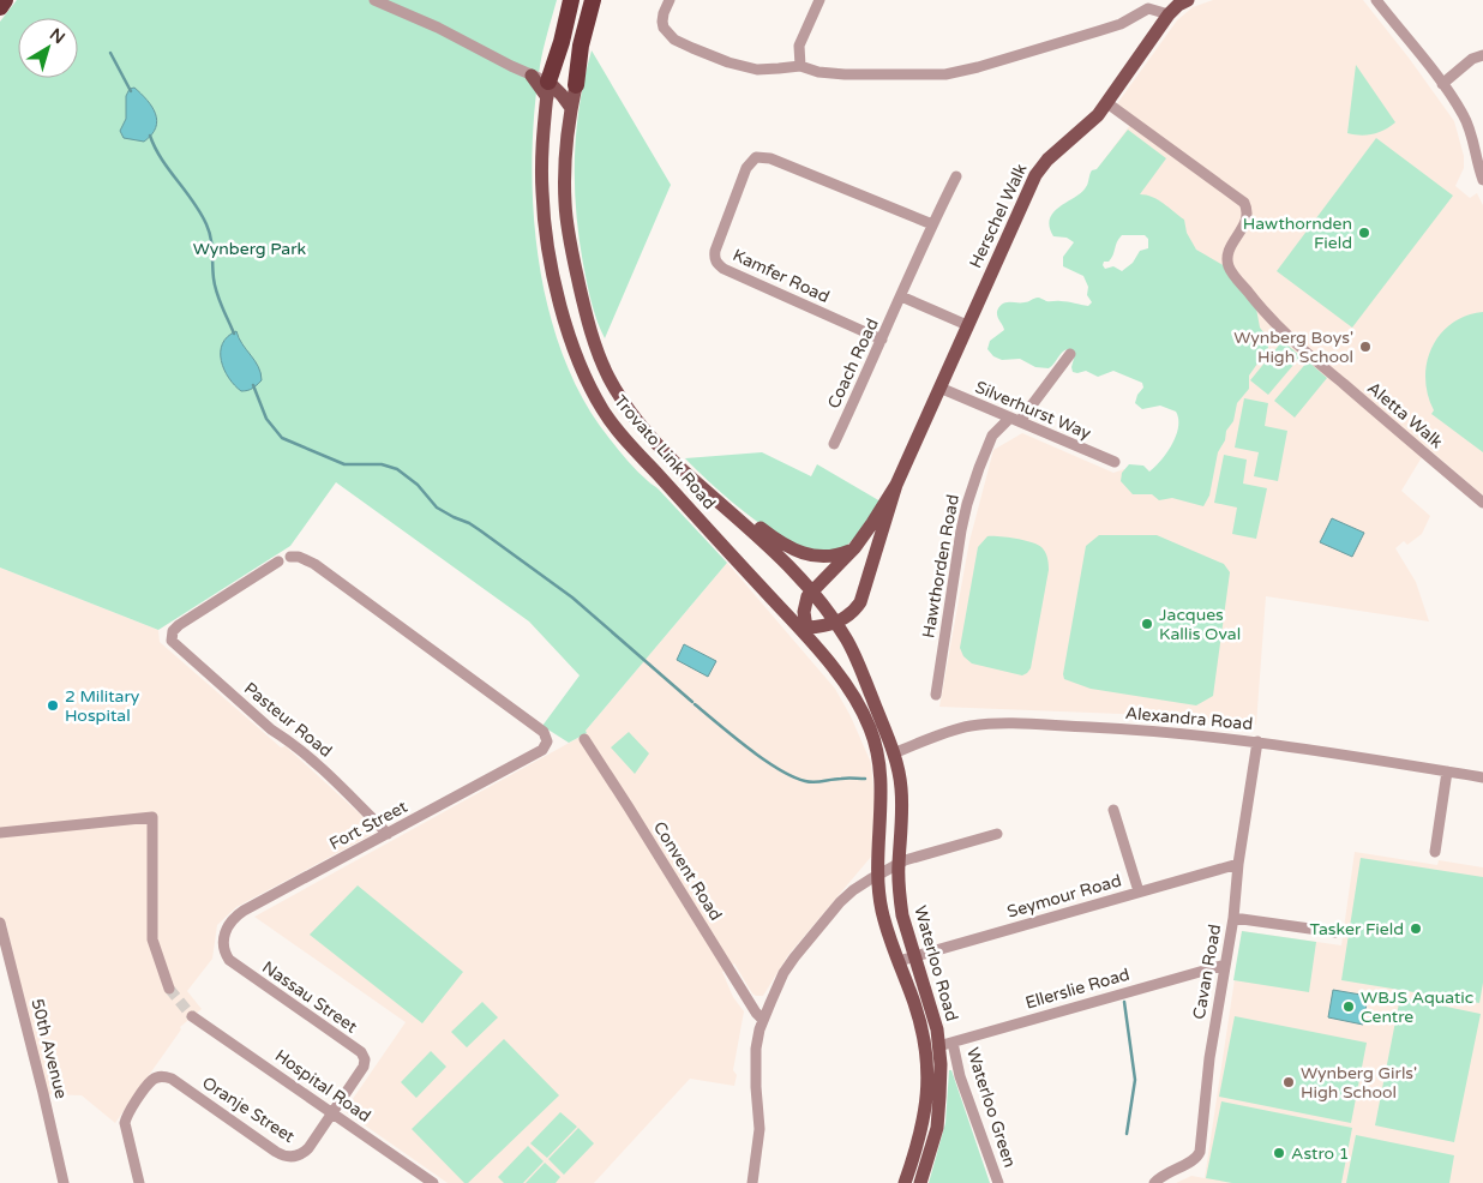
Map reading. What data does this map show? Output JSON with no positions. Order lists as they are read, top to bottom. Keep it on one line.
{"streets":{"main road":["Herschel Walk","Trovato Link Road","Waterloo Road"],"street":["Kamfer Road","Coach Road","Silverhurst Way","Aletta Walk","Hawthorden Road","Alexandra Road","Pasteur Road","Fort Street","Convent Road","Seymour Road","Cavan Road","Ellerslie Road","Nassau Street","50th Avenue","Hospital Road","Waterloo Green","Oranje Street"]},"crossings":[["Herschel Walk","Silverhurst Way"],["Herschel Walk","Aletta Walk"],["Herschel Walk","Trovato Link Road"],["Kamfer Road","Coach Road"],["Silverhurst Way","Hawthorden Road"],["Trovato Link Road","Alexandra Road"],["Trovato Link Road","Waterloo Road"],["Alexandra Road","Waterloo Road"],["Alexandra Road","Cavan Road"],["Pasteur Road","Fort Street"],["Fort Street","Nassau Street"],["Seymour Road","Waterloo Road"],["Seymour Road","Cavan Road"],["Waterloo Road","Ellerslie Road"],["Cavan Road","Ellerslie Road"],["Ellerslie Road","Waterloo Green"],["Nassau Street","Hospital Road"],["Nassau Street","Oranje Street"],["Hospital Road","Oranje Street"]],"parks":["Wynberg Park"],"places":["Hawthornden Field","Wynberg Boys' High School","Jacques Kallis Oval","2 Military Hospital","Tasker Field","WBJS Aquatic Centre","Wynberg Girls' High School","Astro 1"],"north":"top right"}
